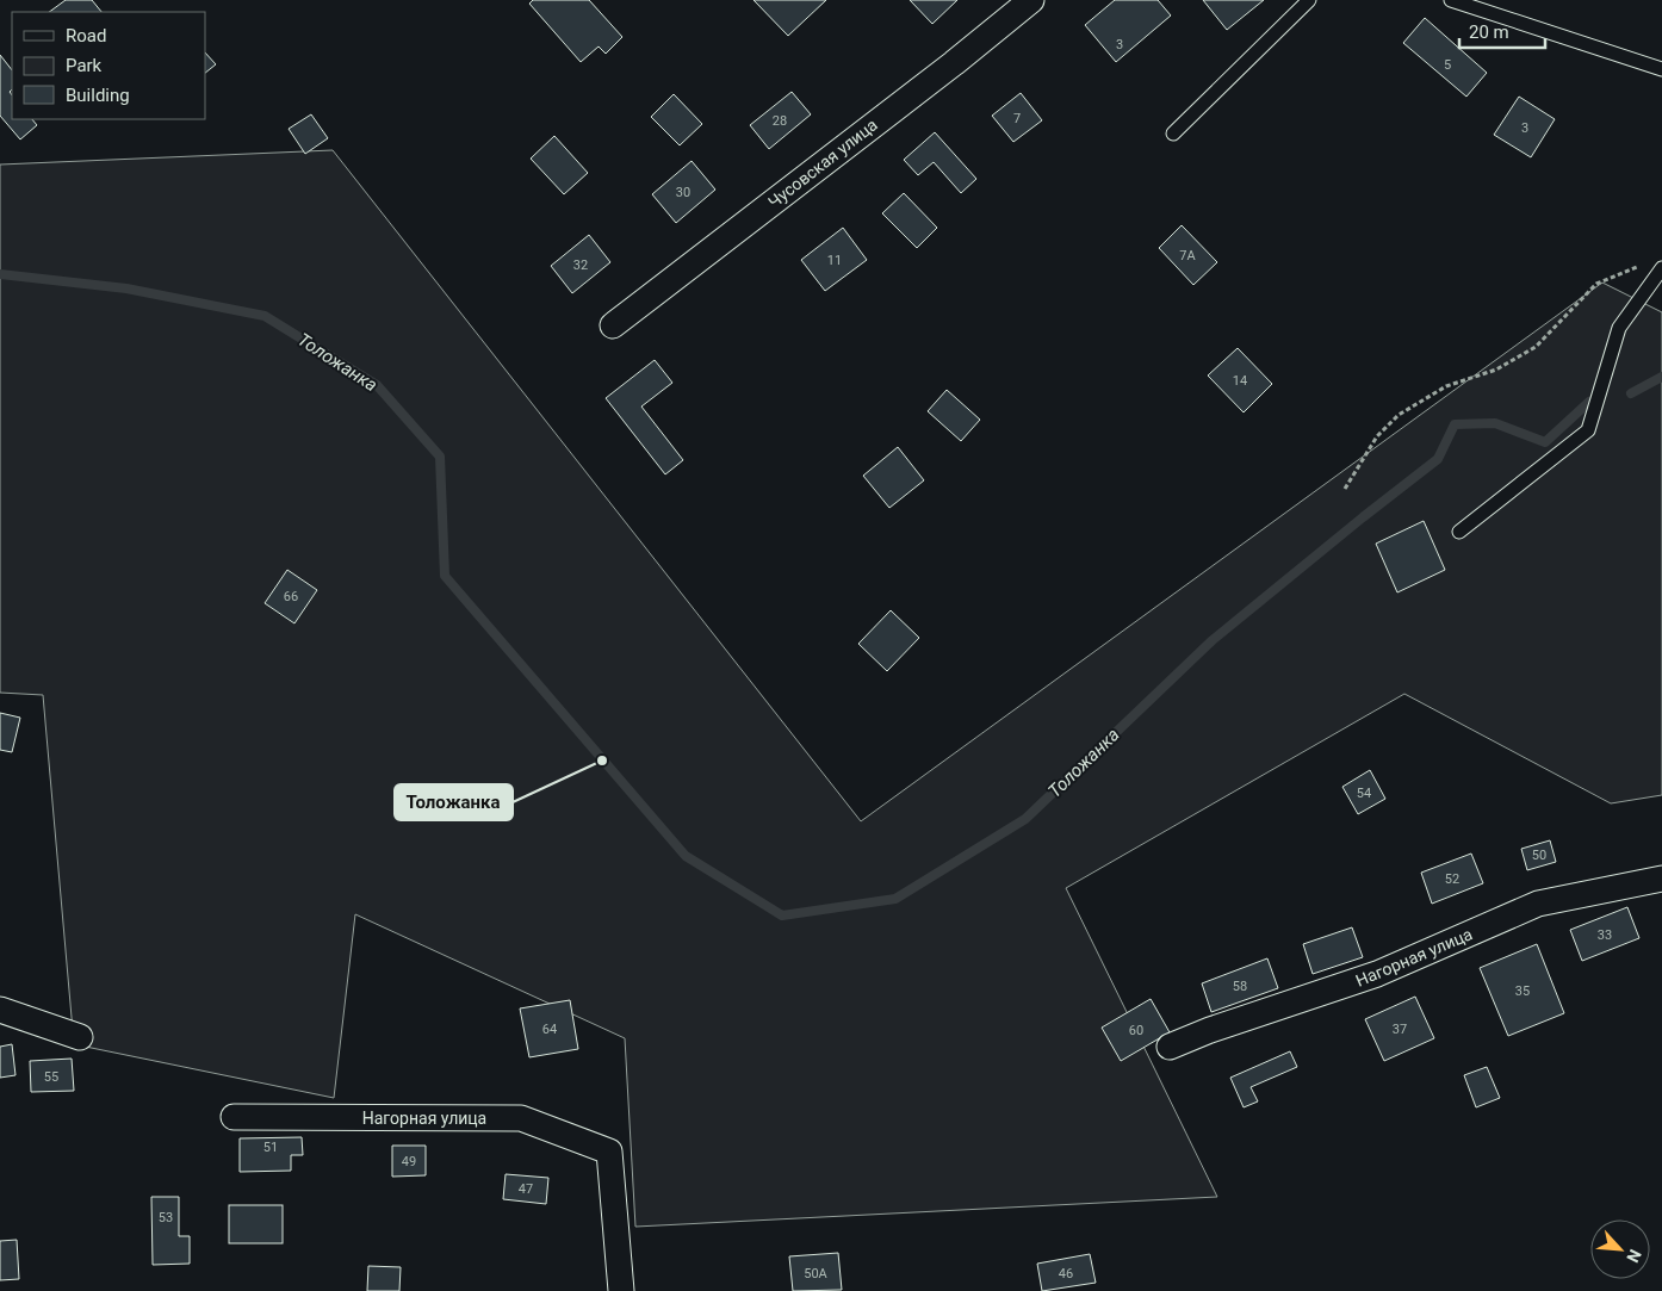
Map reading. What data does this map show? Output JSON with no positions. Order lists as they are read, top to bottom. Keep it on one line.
{"streets":{"street":["Чусовская улица","Нагорная улица"]},"water":["Толожанка"],"places":["Толожанка"],"house_numbers":["3","5","7","28","3","30","7А","11","32","14","66","54","50","52","33","58","35","64","37","60","55","51","49","47","53","50А","46"],"legend":["Road","Park","Building"],"scale_bar":"20 m","north":"bottom right"}
